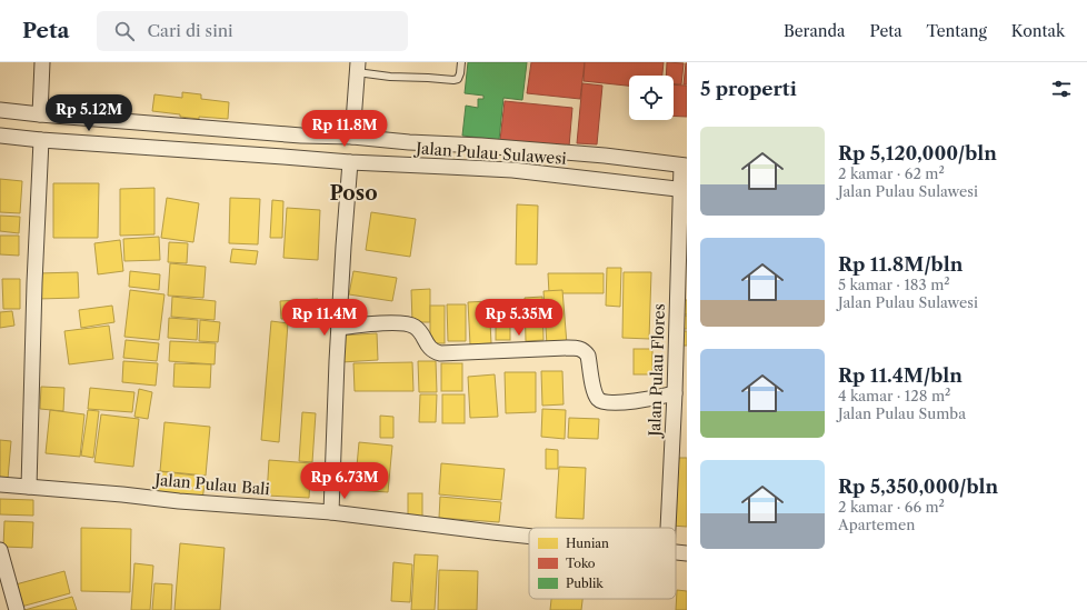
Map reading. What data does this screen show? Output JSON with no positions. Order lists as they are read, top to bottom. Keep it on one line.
{"streets":{"street":["Jalan Pulau Sulawesi","Jalan Pulau Flores","Jalan Pulau Bali"]},"crossings":[["Jalan Pulau Sulawesi","Jalan Pulau Flores"]],"districts":["Poso"],"legend":["Hunian","Toko","Publik"],"page":{"header":"Peta","search":"Cari di sini","nav":["Beranda","Peta","Tentang","Kontak"],"heading":"5 properti","price":["Rp 5.12M","Rp 11.8M","Rp 11.4M","Rp 5.35M","Rp 6.73M"],"list":[{"name":"Rp 5,120,000/bln","note":"2 kamar · 62 m² · Jalan Pulau Sulawesi"},{"name":"Rp 11.8M/bln","note":"5 kamar · 183 m² · Jalan Pulau Sulawesi"},{"name":"Rp 11.4M/bln","note":"4 kamar · 128 m² · Jalan Pulau Sumba"},{"name":"Rp 5,350,000/bln","note":"2 kamar · 66 m² · Apartemen"}]}}
